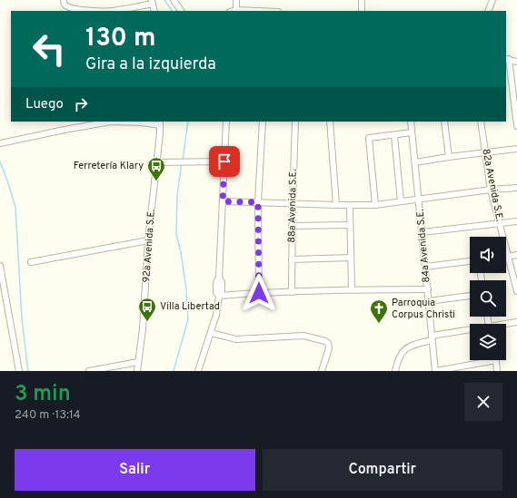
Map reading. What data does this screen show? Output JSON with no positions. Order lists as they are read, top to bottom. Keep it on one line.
{"streets":{"street":["82a Avenida S.E.","88a Avenida S.E.","92a Avenida S.E.","84a Avenida S.E."]},"places":{"bus stop":["Ferretería Klary","Villa Libertad"],"church":["Parroquia Corpus Christi"]},"page":{"turn":["130 m","Gira a la izquierda"],"then":"Luego","heading":["3 min","240 m · 13:14"],"buttons":["Salir","Compartir"]}}
